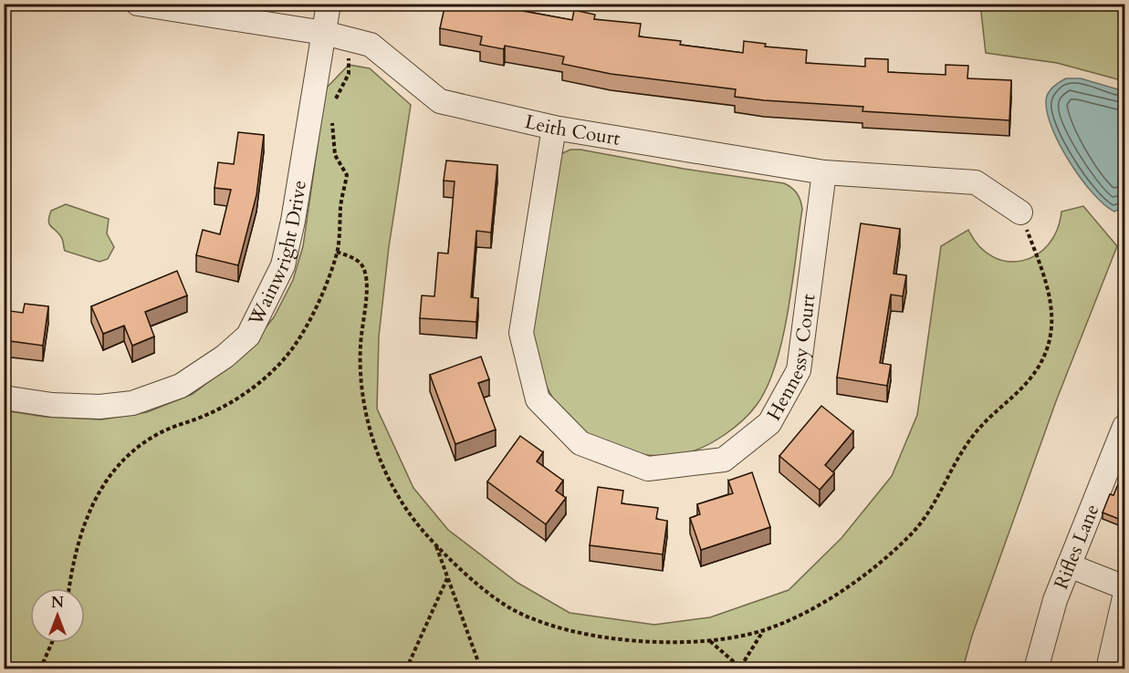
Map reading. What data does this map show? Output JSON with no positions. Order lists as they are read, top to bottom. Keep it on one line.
{"streets":{"street":["Leith Court","Wainwright Drive","Hennessy Court","Rifles Lane"]},"crossings":[["Leith Court","Wainwright Drive"],["Leith Court","Hennessy Court"]],"north":"top"}
